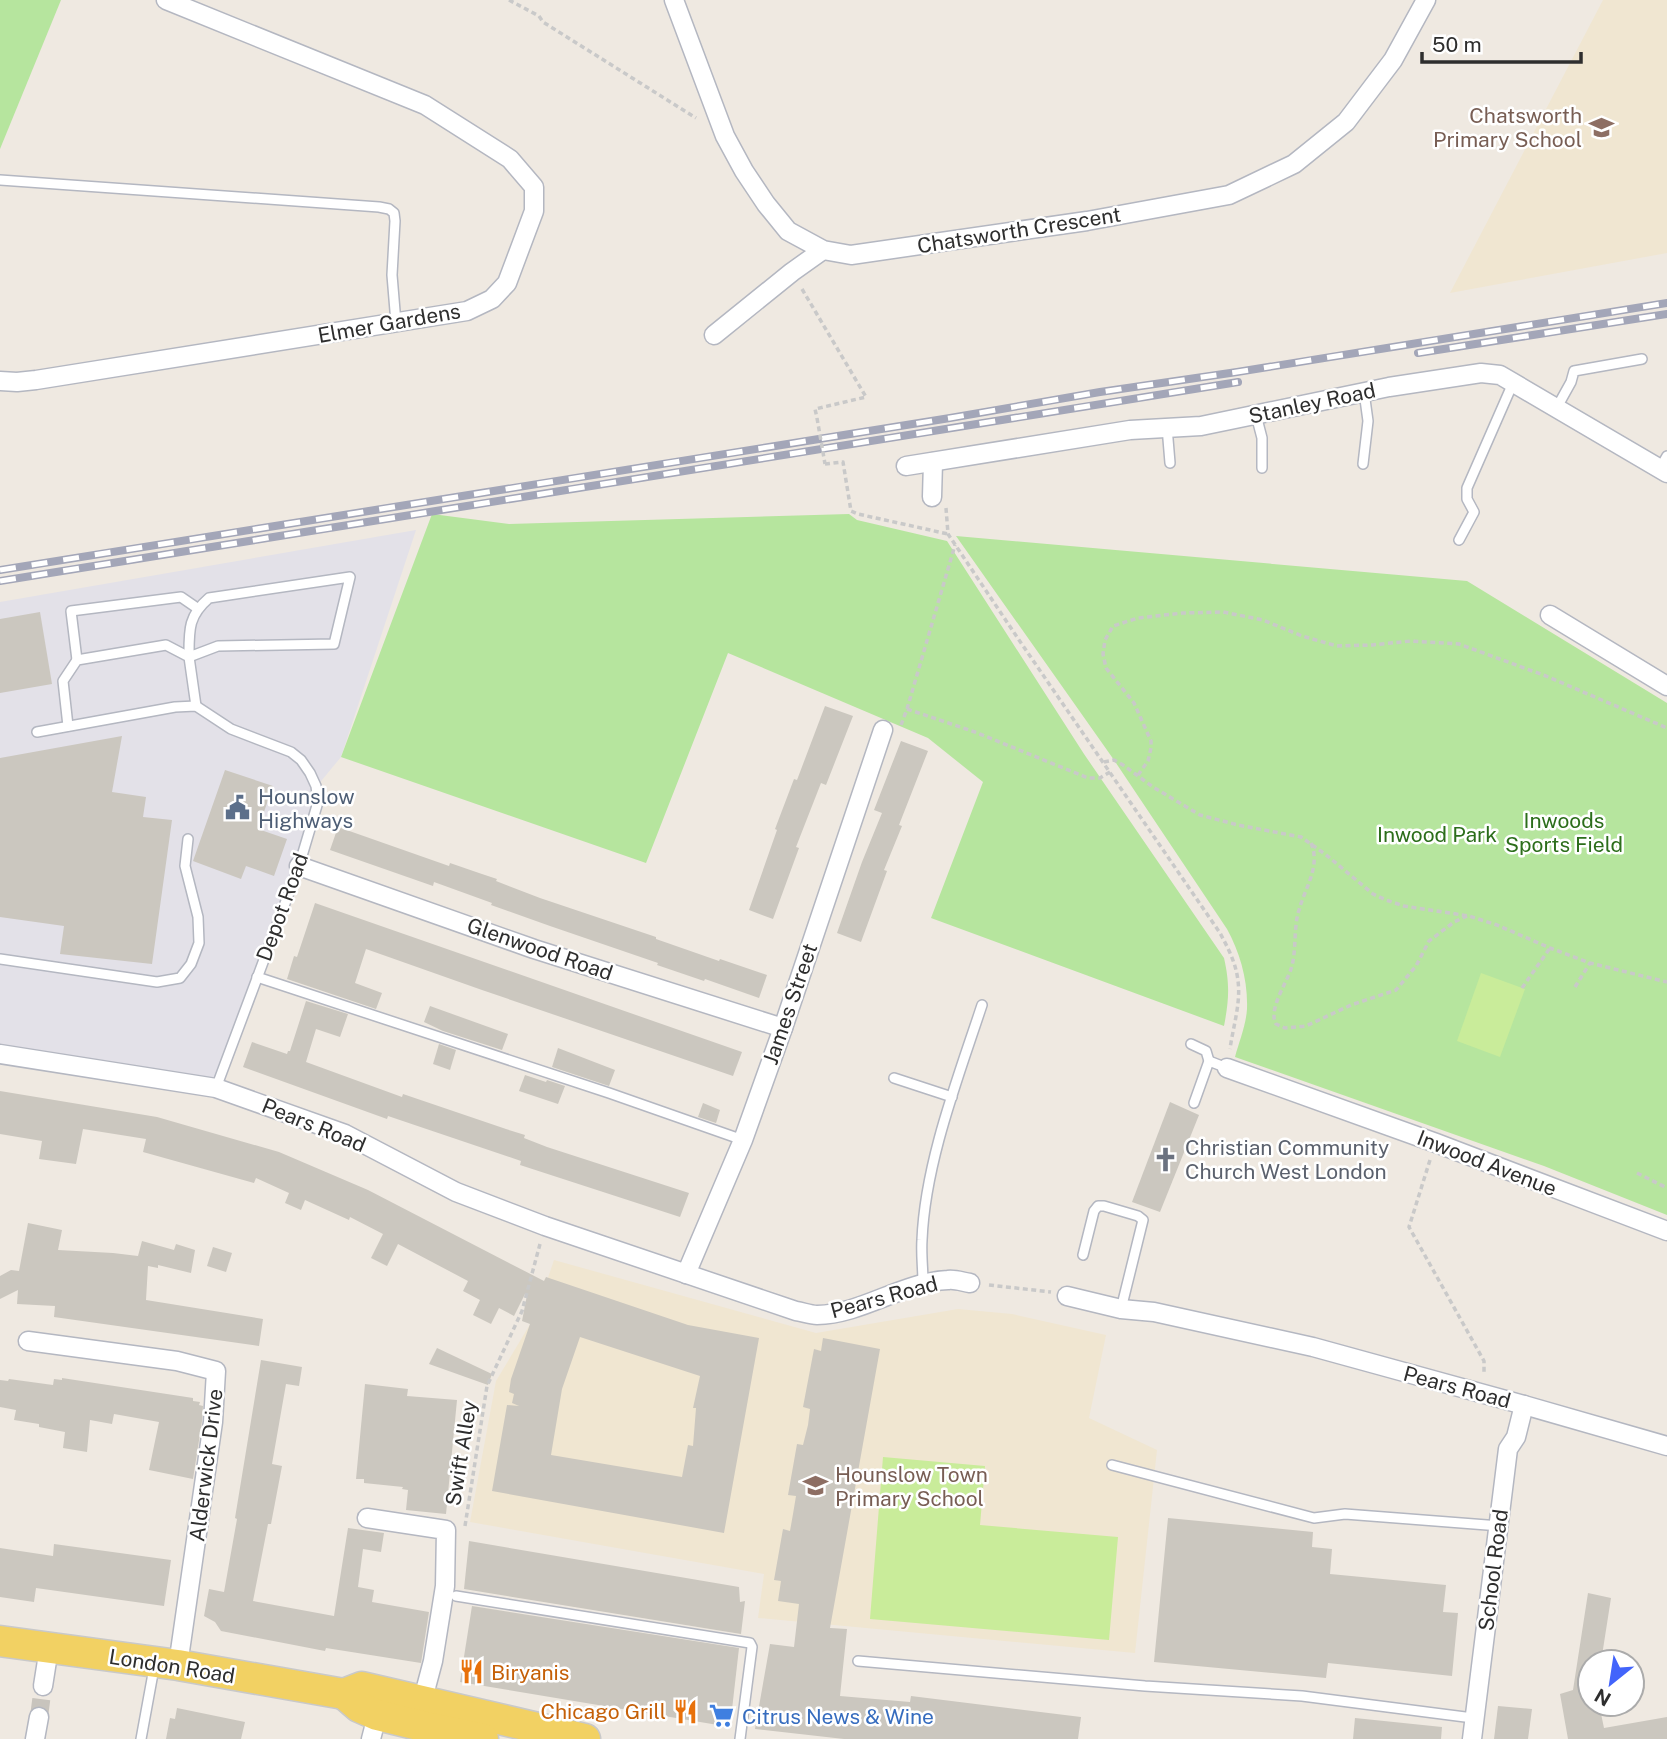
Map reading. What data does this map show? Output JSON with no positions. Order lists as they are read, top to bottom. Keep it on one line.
{"streets":{"main road":["London Road"],"street":["Chatsworth Crescent","Elmer Gardens","Stanley Road","Glenwood Road","James Street","Pears Road","Inwood Avenue","Alderwick Drive","School Road"],"lane":["Depot Road"],"path":["Swift Alley"]},"crossings":[["Depot Road","Glenwood Road"],["Depot Road","Pears Road"],["Glenwood Road","James Street"],["James Street","Pears Road"],["Pears Road","Swift Alley"],["Pears Road","School Road"],["Alderwick Drive","London Road"]],"parks":["Inwoods Sports Field","Inwood Park"],"places":{"school or university":["Chatsworth Primary School","Hounslow Town Primary School"],"public building":["Hounslow Highways"],"church":["Christian Community Church West London"],"restaurant":["Biryanis","Chicago Grill"],"supermarket":["Citrus News & Wine"]},"scale_bar":"50 m","north":"bottom left"}
